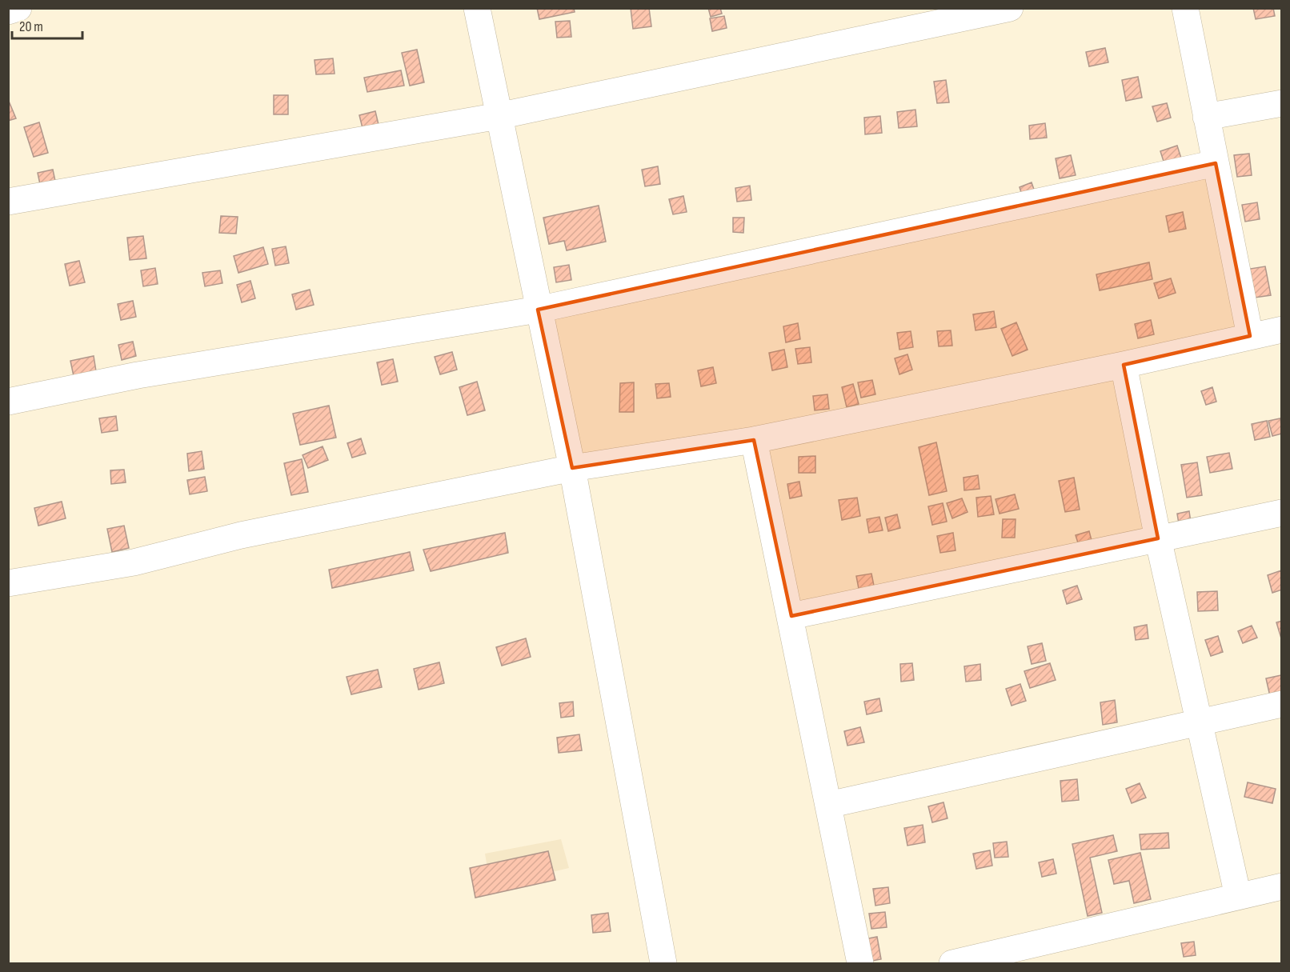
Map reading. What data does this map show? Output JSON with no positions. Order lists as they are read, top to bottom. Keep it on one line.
{"scale_bar":"20 m"}
